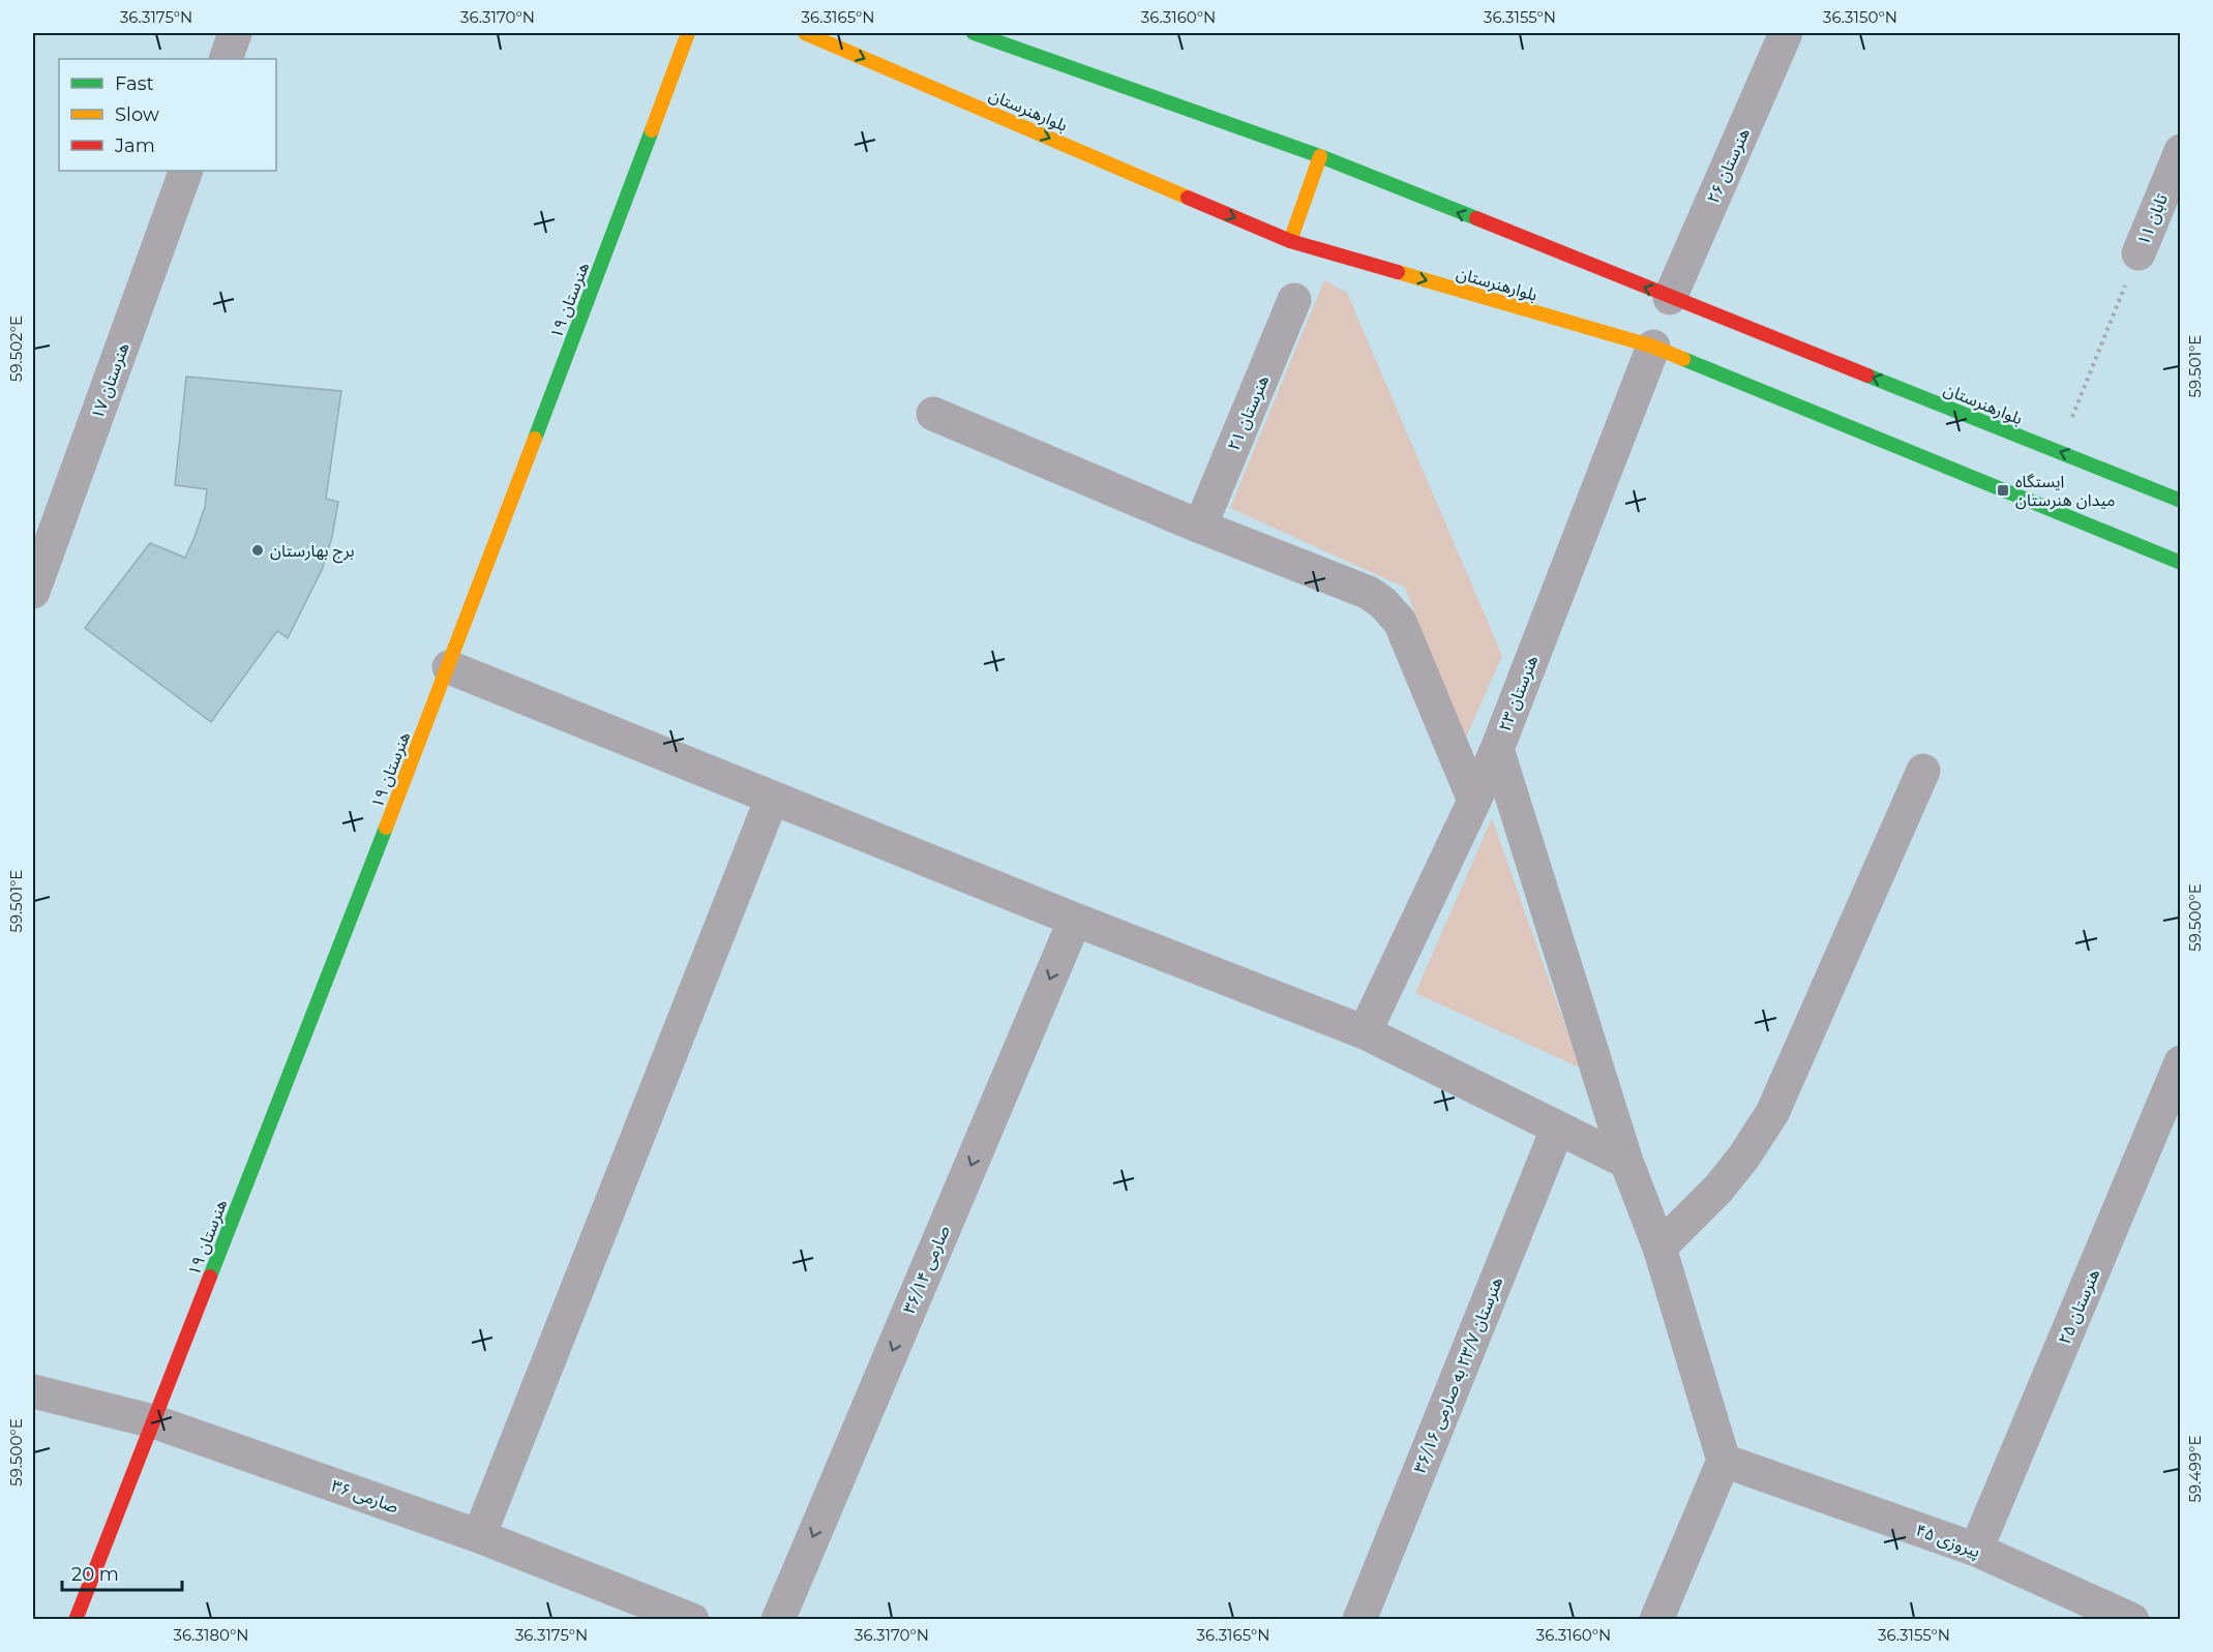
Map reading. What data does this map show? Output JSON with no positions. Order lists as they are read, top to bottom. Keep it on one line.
{"streets":{"main road":["بلوارهنرستان","هنرستان ۱۹"],"street":["هنرستان ۲۶","تابان ۱۱","هنرستان ۱۷","هنرستان ۲۱","هنرستان ۲۳","صارمی ۳۶/۱۴","هنرستان ۲۵","هنرستان ۲۳/۷ به صارمی ۳۶/۱۶","صارمی ۳۶","پیروزی ۴۵"]},"crossings":[["بلوارهنرستان","هنرستان ۲۶"],["بلوارهنرستان","هنرستان ۲۳"],["هنرستان ۱۹","صارمی ۳۶"],["هنرستان ۲۵","پیروزی ۴۵"]],"one_way":["صارمی ۳۶/۱۴"],"places":{"transit":["ایستگاه میدان هنرستان"],"other":["برج بهارستان"]},"legend":["Fast","Slow","Jam"],"scale_bar":"20 m","coordinates":["36.3175°N","36.3170°N","36.3165°N","36.3160°N","36.3155°N","36.3150°N","59.502°E","59.501°E","59.500°E","59.499°E","36.3180°N"]}
